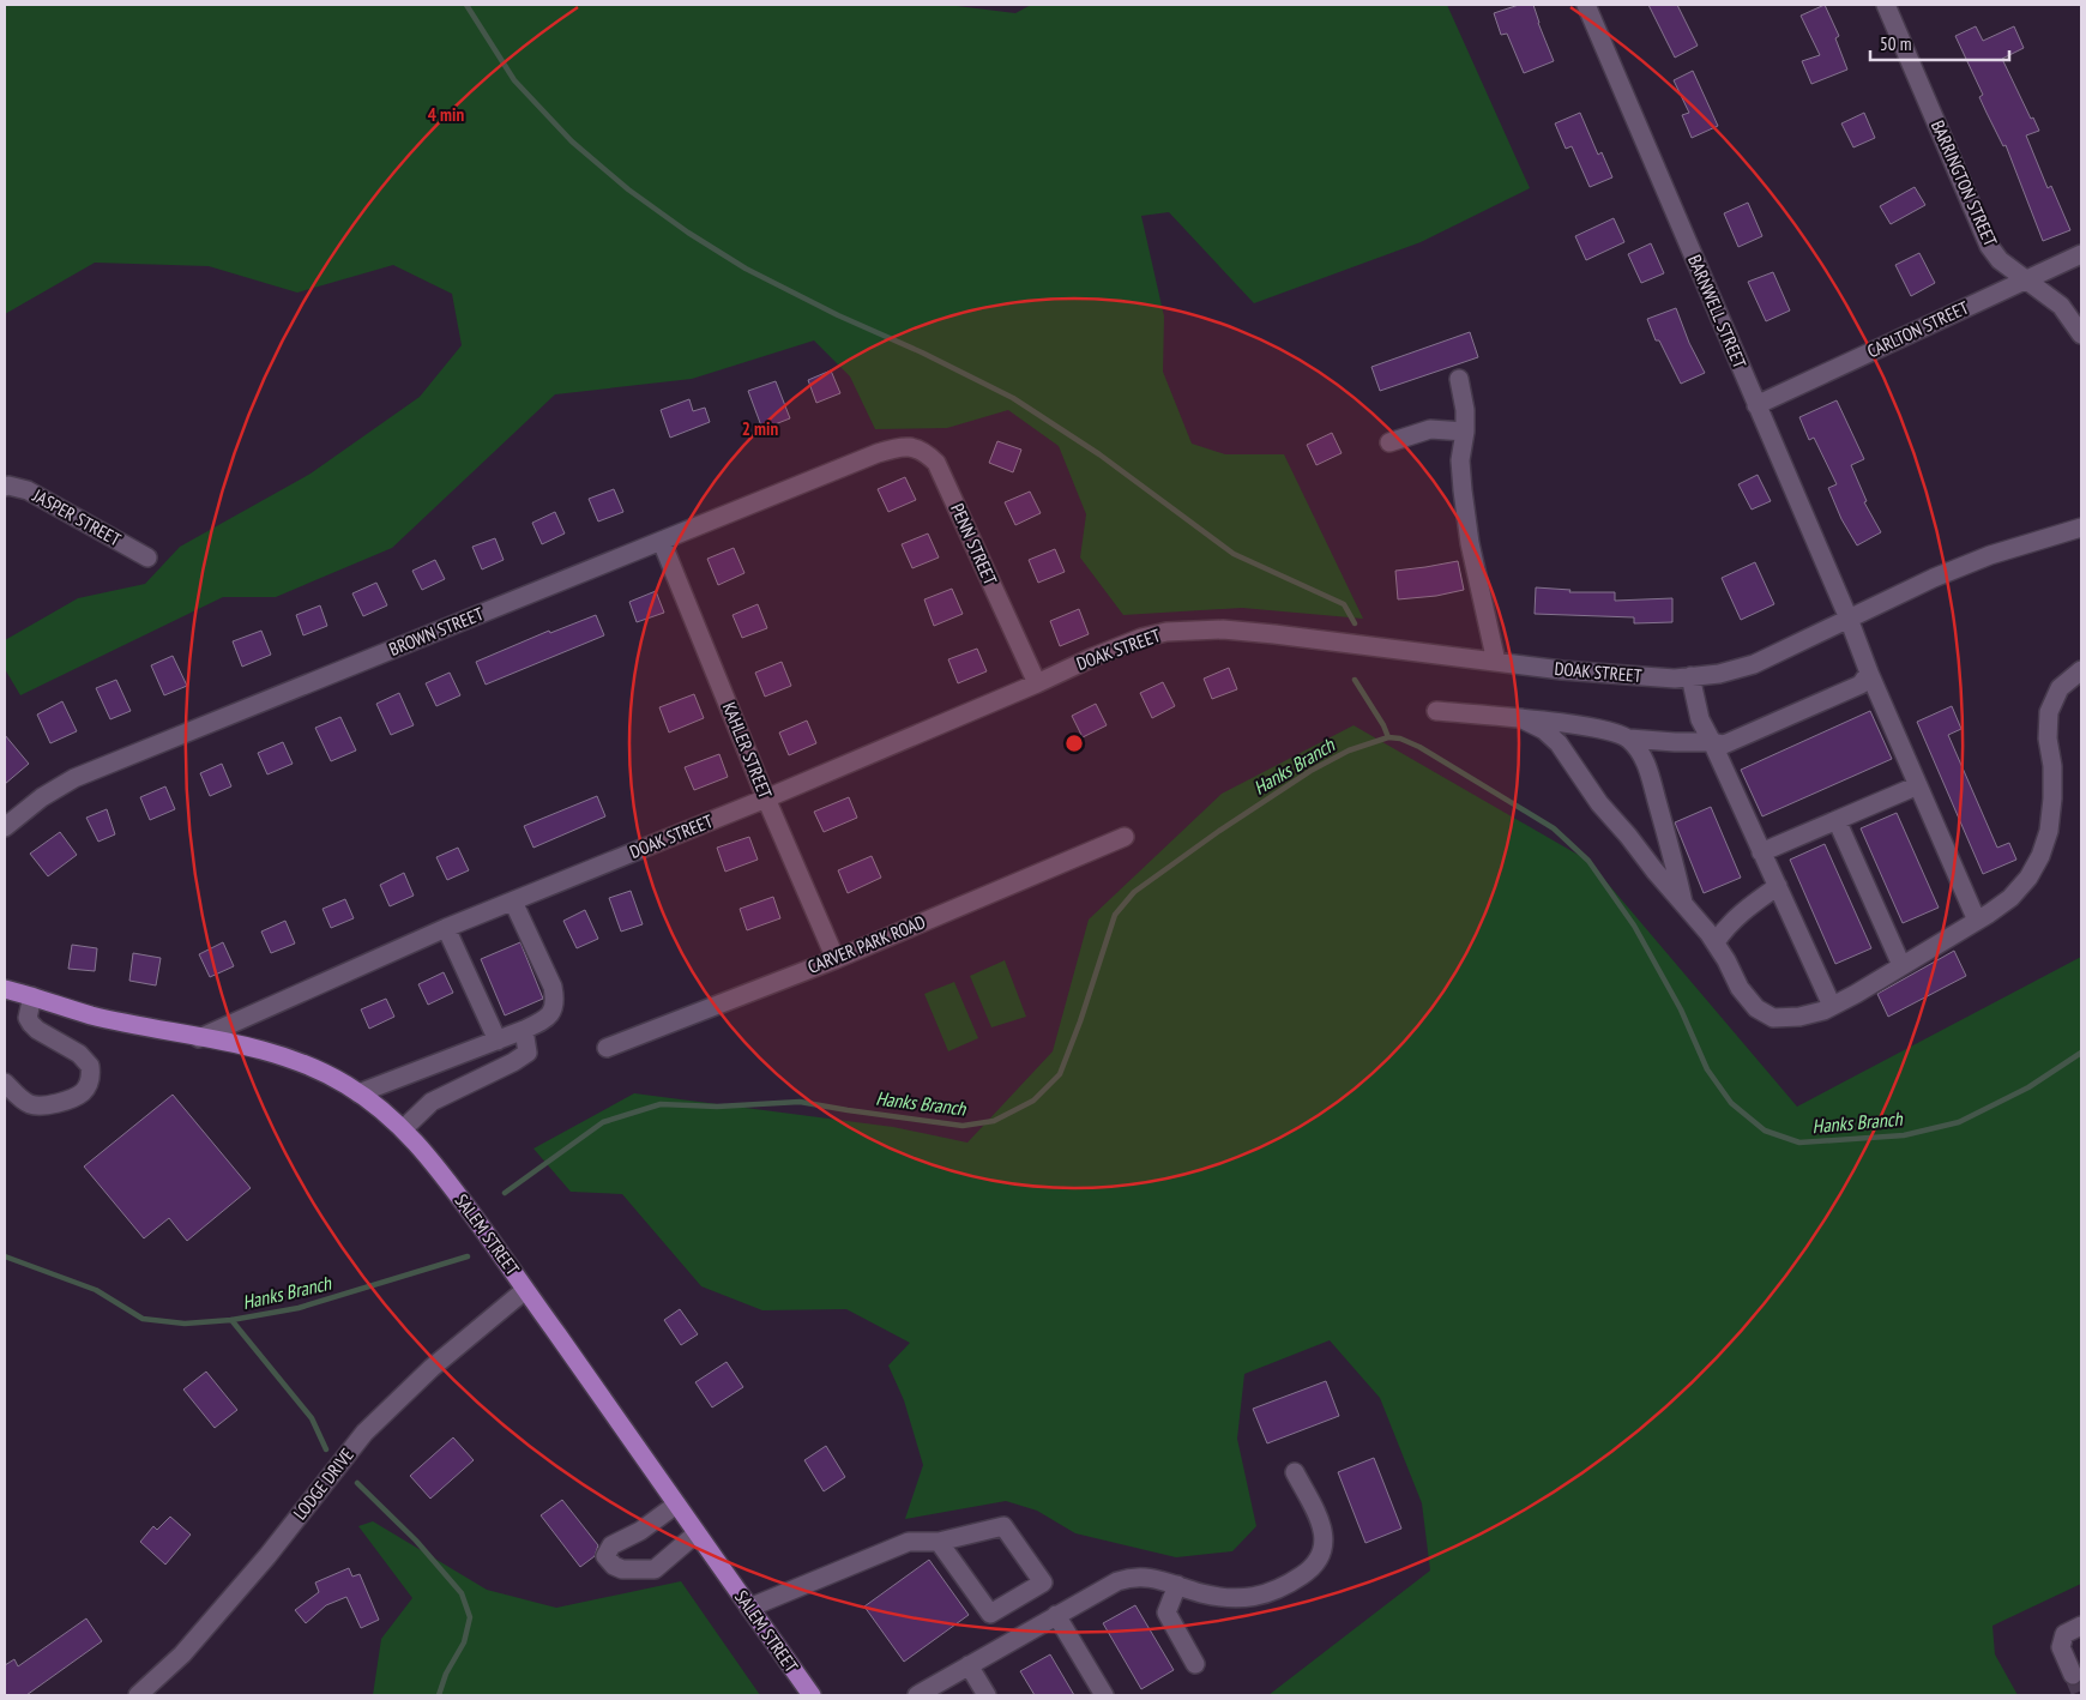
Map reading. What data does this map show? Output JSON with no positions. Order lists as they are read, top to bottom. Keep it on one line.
{"streets":{"main road":["SALEM STREET"],"street":["BARRINGTON STREET","BARNWELL STREET","CARLTON STREET","JASPER STREET","PENN STREET","BROWN STREET","DOAK STREET","KAHLER STREET","CARVER PARK ROAD","LODGE DRIVE"]},"crossings":[["BARRINGTON STREET","CARLTON STREET"],["BARNWELL STREET","CARLTON STREET"],["BARNWELL STREET","DOAK STREET"],["PENN STREET","BROWN STREET"],["PENN STREET","DOAK STREET"],["BROWN STREET","KAHLER STREET"],["DOAK STREET","KAHLER STREET"],["DOAK STREET","SALEM STREET"],["KAHLER STREET","CARVER PARK ROAD"],["SALEM STREET","LODGE DRIVE"]],"water":["Hanks Branch"],"scale_bar":"50 m","rings":["4 min","2 min"]}
